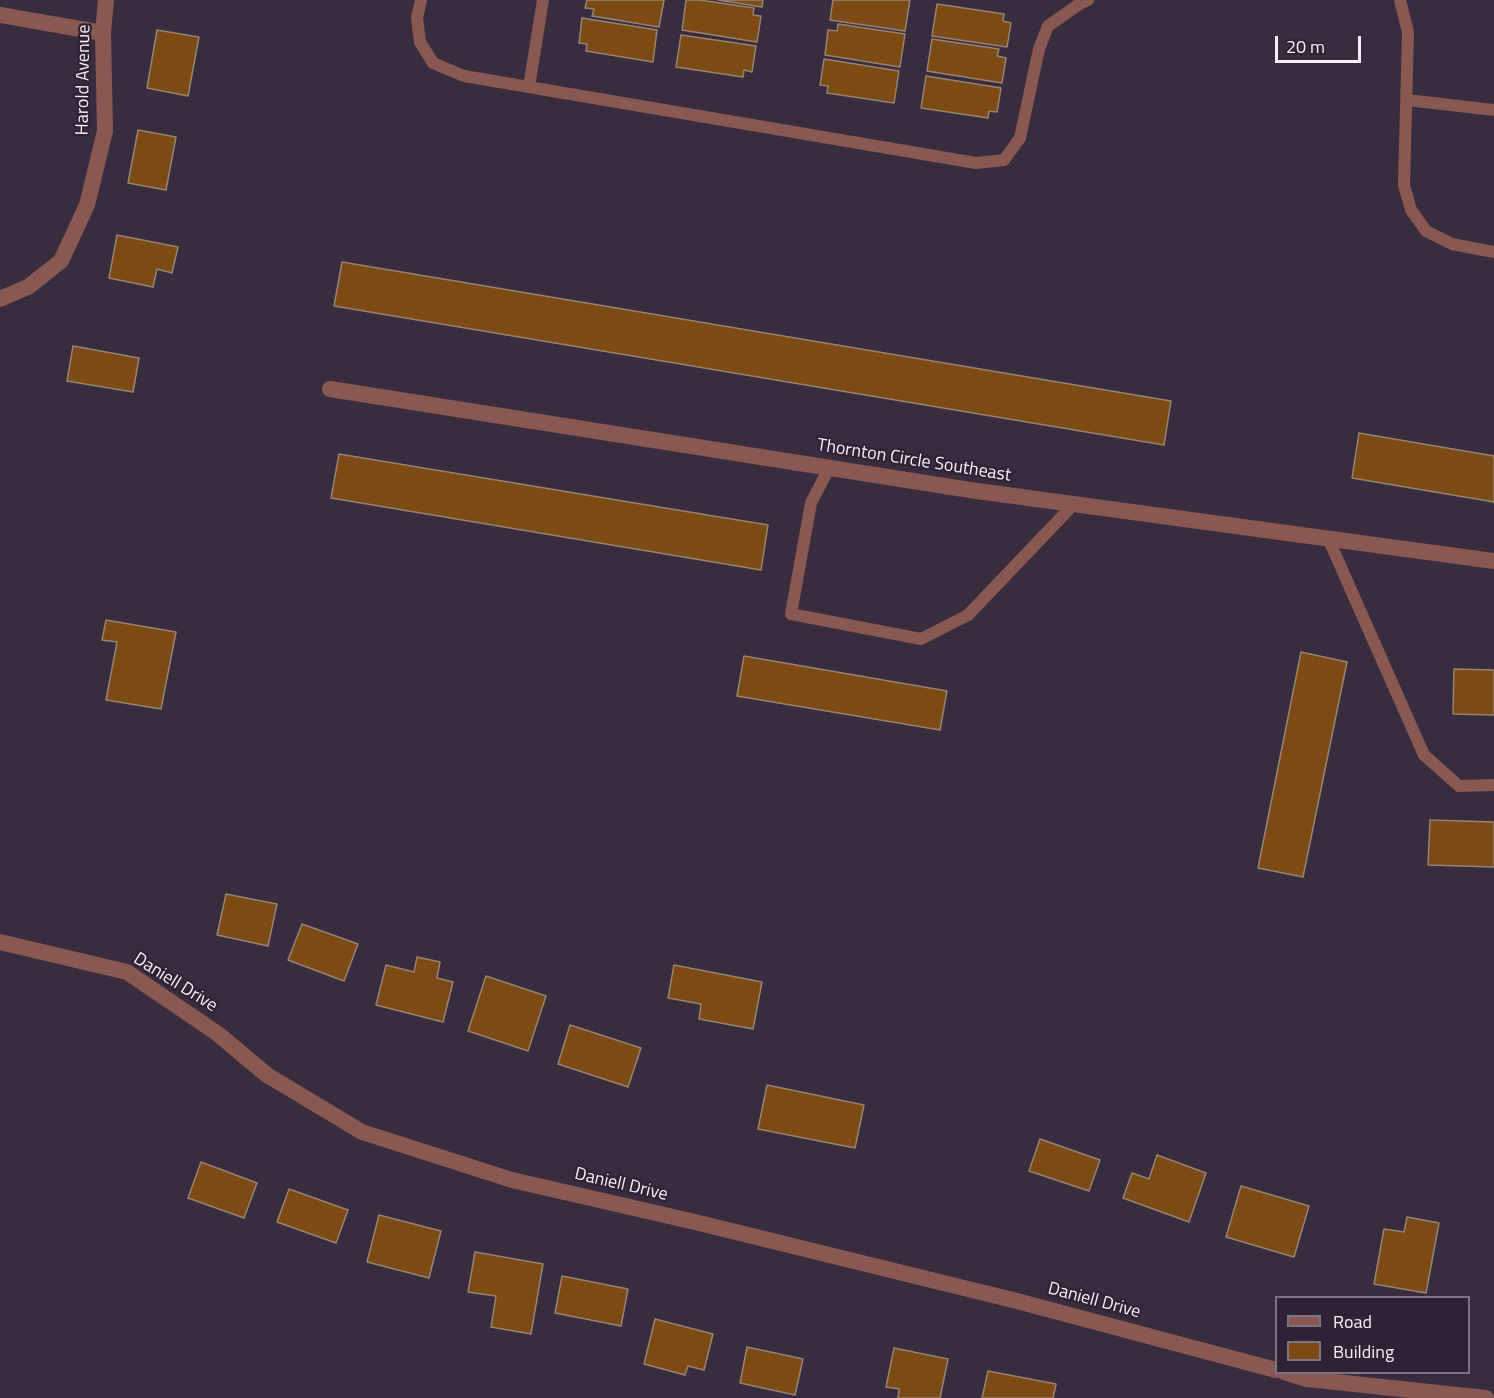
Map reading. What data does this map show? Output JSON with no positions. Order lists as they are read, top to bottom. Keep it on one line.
{"streets":{"street":["Harold Avenue","Thornton Circle Southeast","Daniell Drive"]},"legend":["Road","Building"],"scale_bar":"20 m"}
